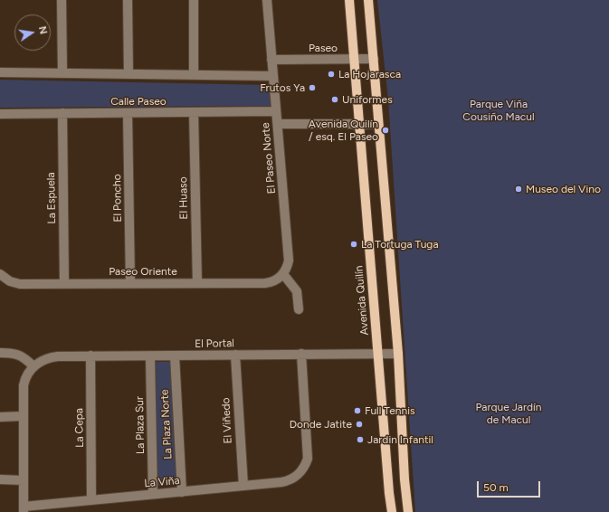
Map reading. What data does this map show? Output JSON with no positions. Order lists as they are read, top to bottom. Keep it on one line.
{"streets":{"main road":["Avenida Quilín"],"street":["Paseo","Calle Paseo","El Paseo Norte","La Espuela","El Poncho","El Huaso","Paseo Oriente","El Portal","El Viñedo","La Plaza Norte","La Plaza Sur","La Cepa","La Viña"]},"crossings":[["Paseo","El Paseo Norte"],["Paseo","Avenida Quilín"],["Calle Paseo","El Paseo Norte"],["Calle Paseo","La Espuela"],["Calle Paseo","El Poncho"],["Calle Paseo","El Huaso"],["El Paseo Norte","Paseo Oriente"],["La Espuela","Paseo Oriente"],["El Poncho","Paseo Oriente"],["El Huaso","Paseo Oriente"],["Avenida Quilín","El Portal"],["El Portal","El Viñedo"],["El Portal","La Plaza Norte"],["El Portal","La Plaza Sur"],["El Portal","La Cepa"],["El Portal","La Viña"],["El Viñedo","La Viña"],["La Plaza Norte","La Viña"],["La Plaza Sur","La Viña"],["La Cepa","La Viña"]],"parks":["Parque Viña Cousiño Macul","Parque Jardín de Macul"],"places":["La Hojarasca","Frutos Ya","Uniformes","Avenida Quilín / esq. El Paseo","Museo del Vino","La Tortuga Tuga","Full Tennis","Donde Jatite","Jardin Infantil"],"scale_bar":"50 m","north":"right"}
